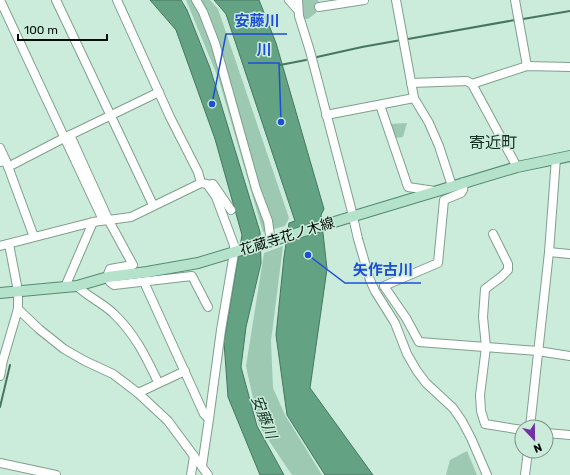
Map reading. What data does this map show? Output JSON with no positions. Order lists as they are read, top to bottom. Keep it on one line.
{"streets":{"main road":["花蔵寺花ノ木線"]},"districts":["寄近町"],"water":["安藤川"],"places":["安藤川","川","矢作古川"],"scale_bar":"100 m","north":"bottom"}
